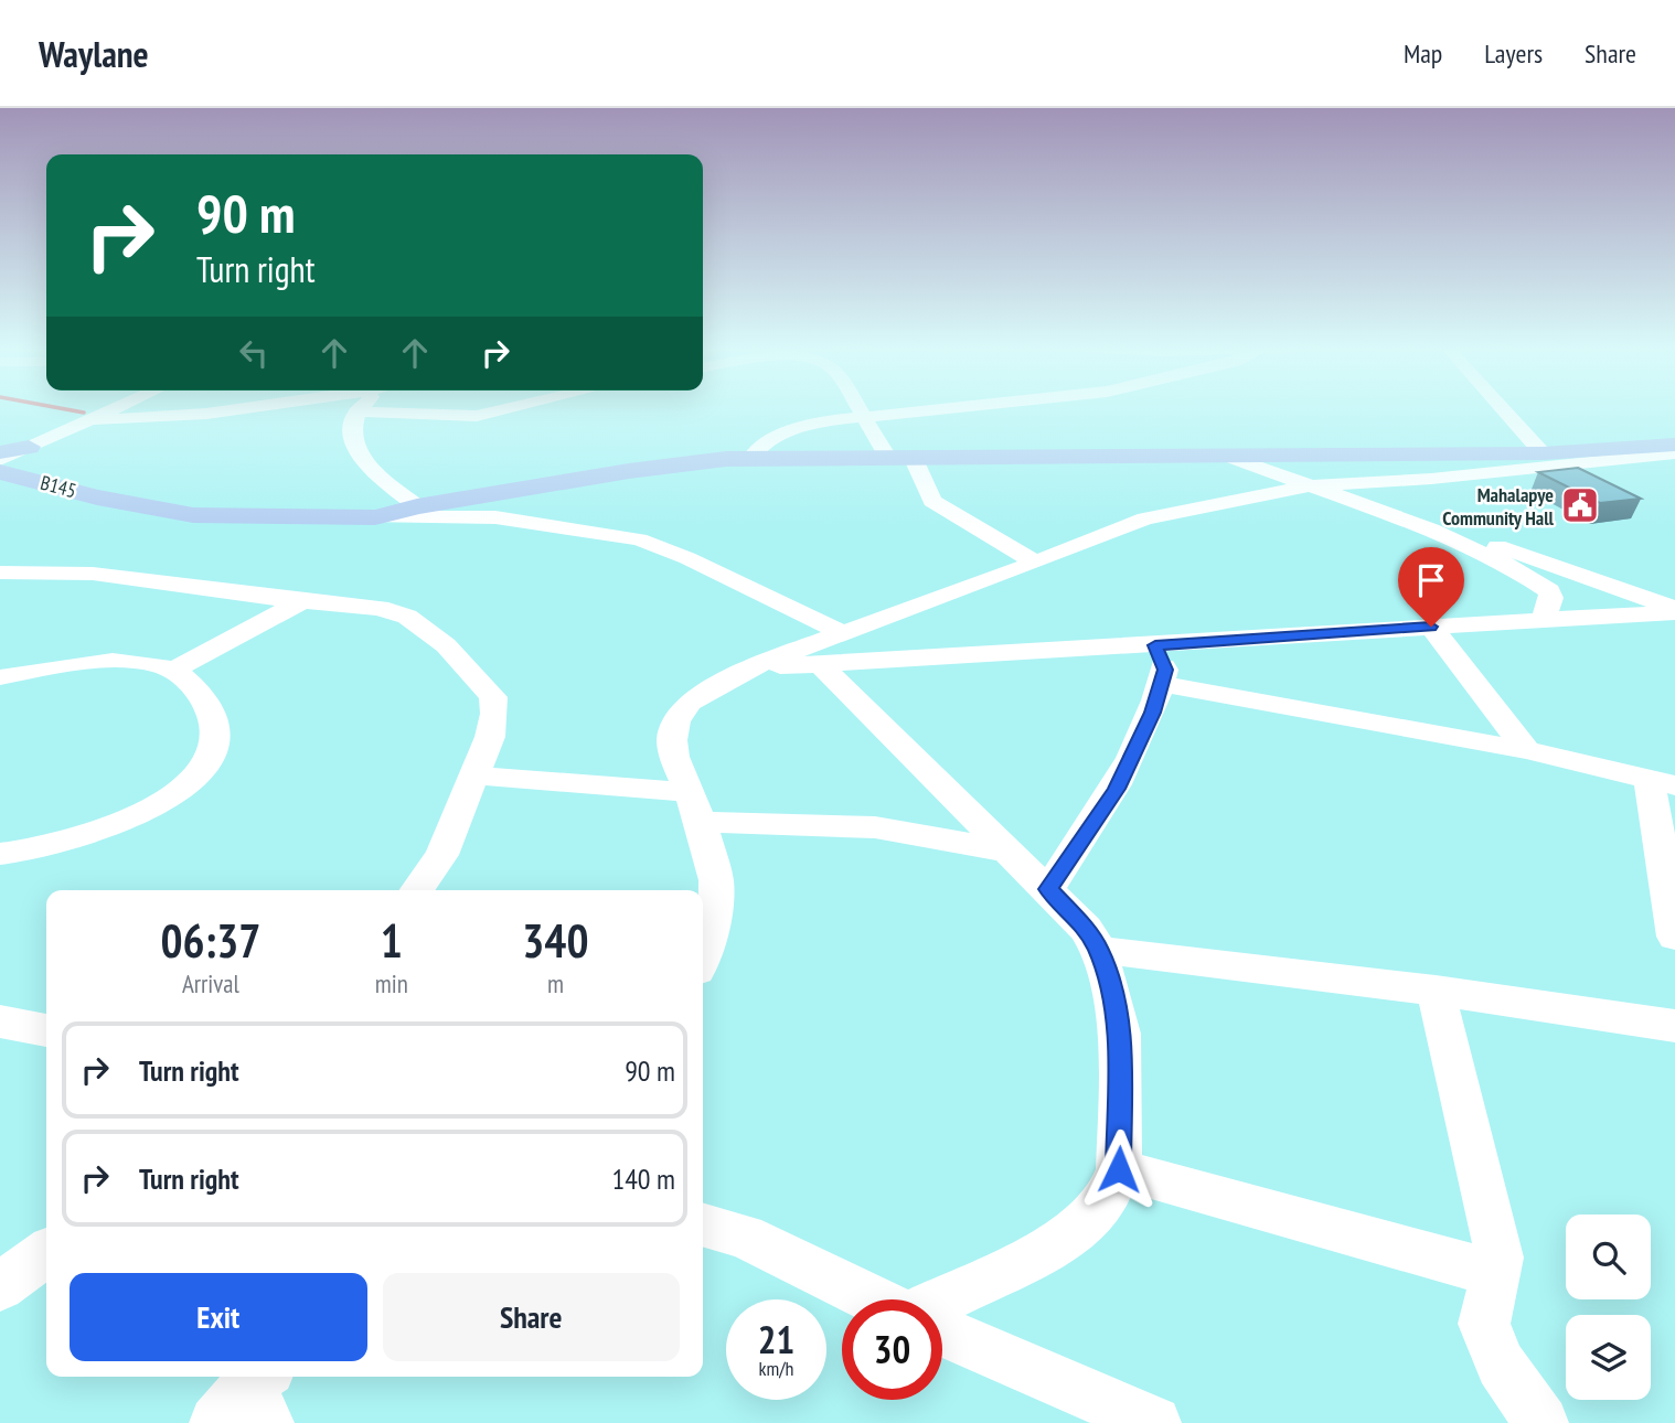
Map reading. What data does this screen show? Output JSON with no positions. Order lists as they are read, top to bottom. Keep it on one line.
{"streets":{"main road":["B145"]},"places":{"public building":["Mahalapye Community Hall"]},"page":{"header":"Waylane","nav":["Map","Layers","Share"],"turn":["90 m","Turn right"],"eta":["06:37","Arrival","1","min","340","m"],"list":[{"name":"Turn right","value":"90 m"},{"name":"Turn right","value":"140 m"}],"buttons":["Exit","Share"],"speed":"21 km/h","limit":"30"}}
